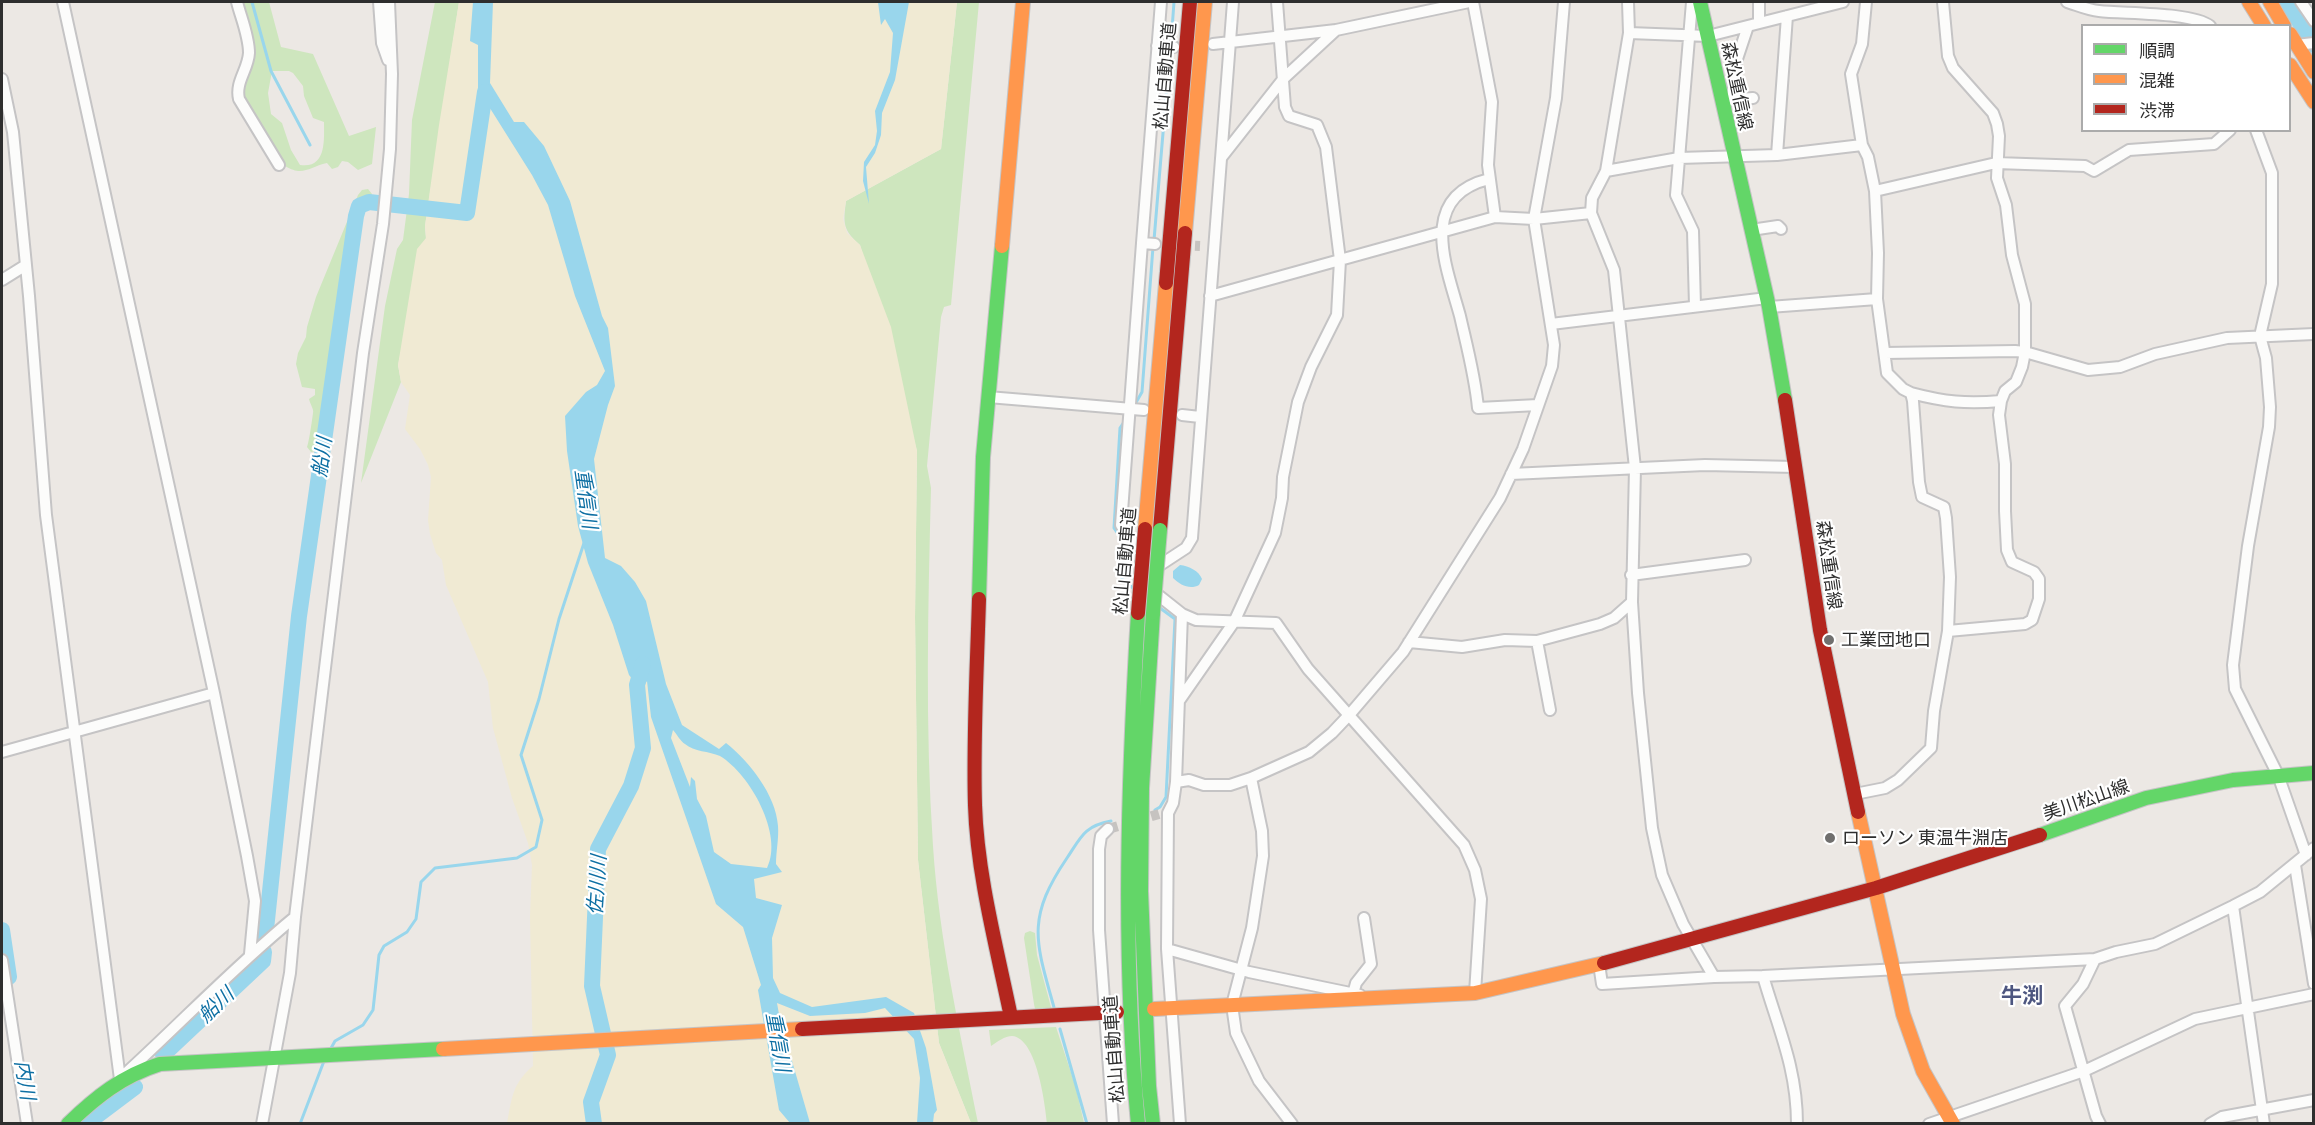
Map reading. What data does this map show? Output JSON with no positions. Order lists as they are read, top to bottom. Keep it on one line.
{"streets":{"main road":["松山自動車道","森松重信線","美川松山線"]},"crossings":[["森松重信線","美川松山線"]],"districts":["牛渕"],"water":["船川","重信川","佐川川","内川"],"places":["工業団地口","ローソン 東温牛淵店"],"legend":["順調","混雑","渋滞"]}
